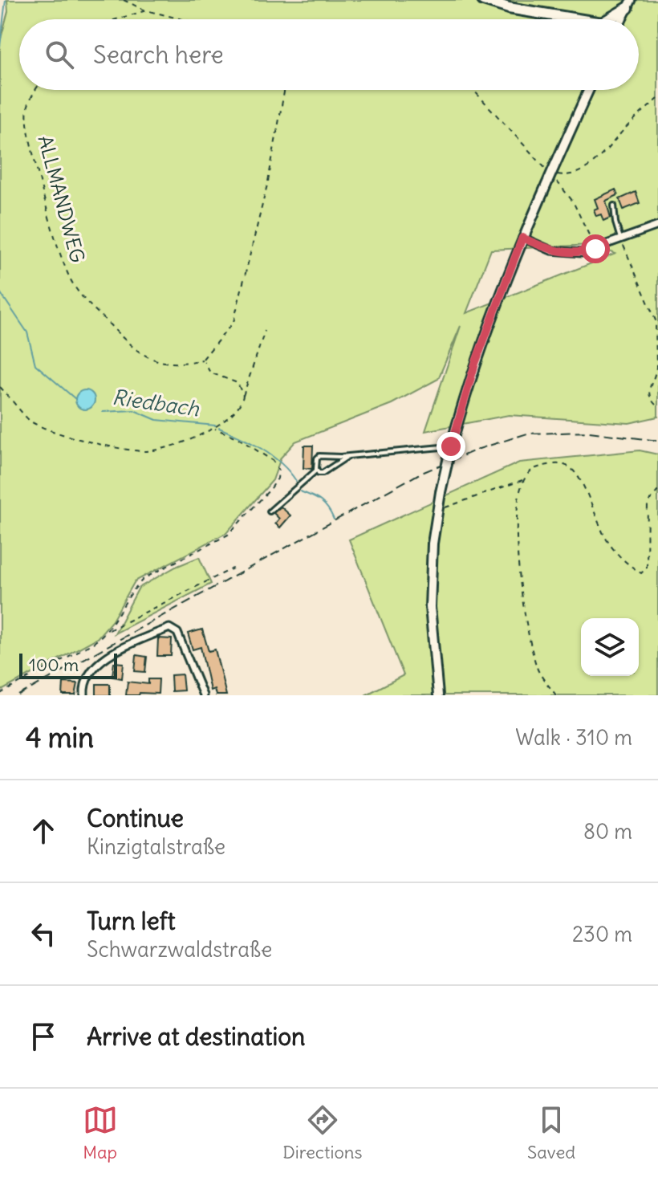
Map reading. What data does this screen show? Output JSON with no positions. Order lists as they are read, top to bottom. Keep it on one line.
{"streets":{"path":["ALLMANDWEG"]},"water":["Riedbach"],"scale_bar":"100 m","page":{"search":"Search here","scale":"100 m","heading":["4 min","Walk · 310 m"],"list":[["Continue","Kinzigtalstraße","80 m"],["Turn left","Schwarzwaldstraße","230 m"],"Arrive at destination"],"nav":["Map","Directions","Saved"]}}
